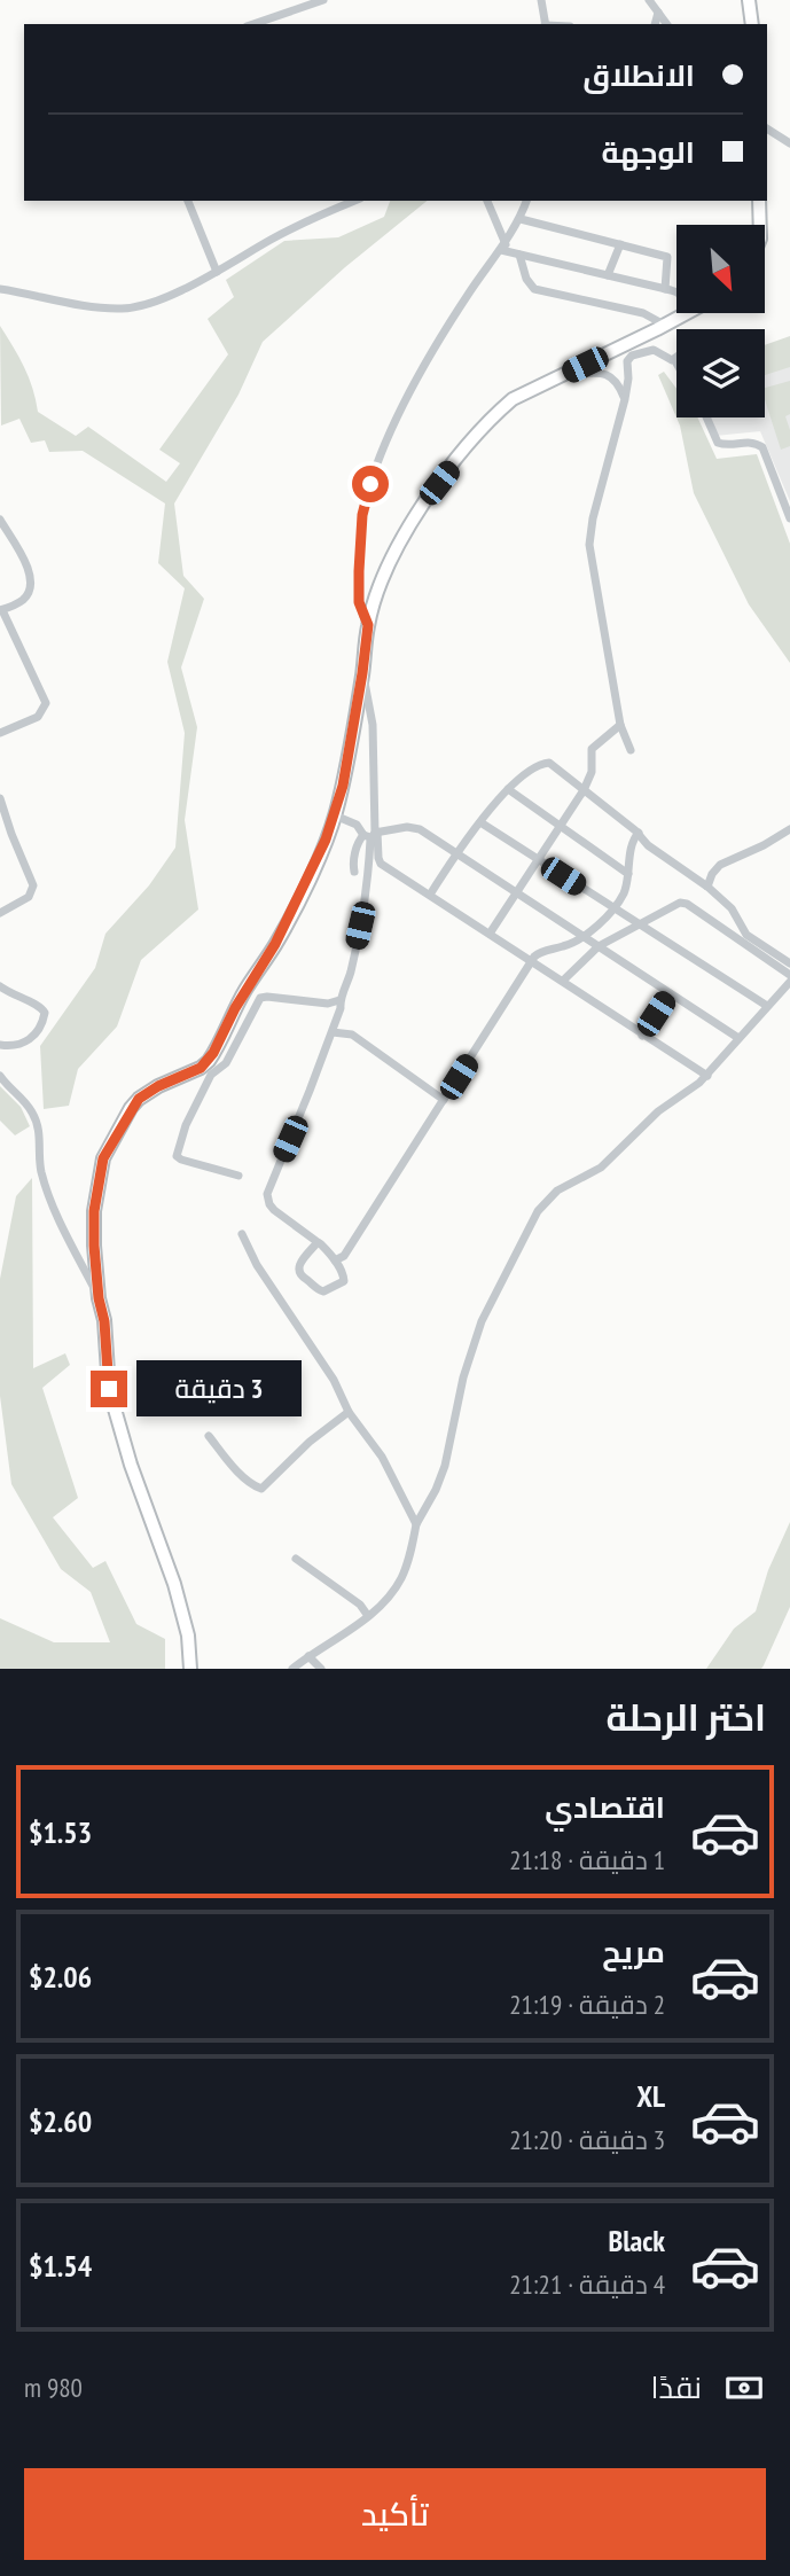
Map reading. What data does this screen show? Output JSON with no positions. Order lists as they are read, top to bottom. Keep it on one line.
{"north":"bottom right","page":{"banner":["الانطلاق","الوجهة"],"bubble":"3 دقيقة","heading":"اختر الرحلة","list":[{"name":"اقتصادي","note":"1 دقيقة · 21:18","value":"$1.53"},{"name":"مريح","note":"2 دقيقة · 21:19","value":"$2.06"},{"name":"XL","note":"3 دقيقة · 21:20","value":"$2.60"},{"name":"Black","note":"4 دقيقة · 21:21","value":"$1.54"}],"pay":["نقدًا","980 m"],"buttons":"تأكيد"}}
